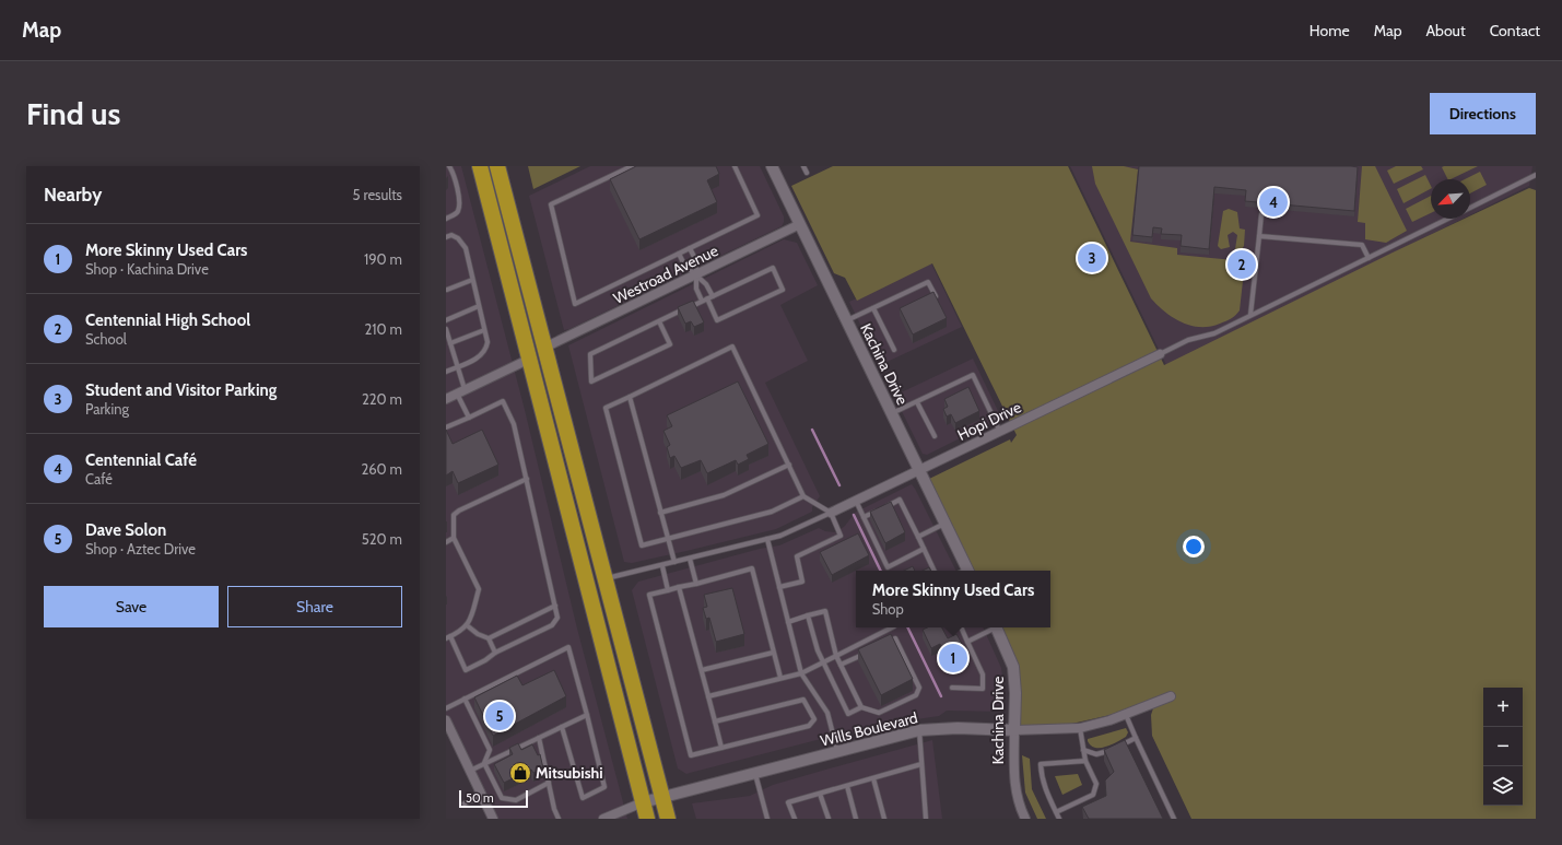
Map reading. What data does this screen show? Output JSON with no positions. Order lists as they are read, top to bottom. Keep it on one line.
{"streets":{"street":["Westroad Avenue","Kachina Drive","Hopi Drive","Wills Boulevard"]},"crossings":[["Westroad Avenue","Kachina Drive"],["Kachina Drive","Hopi Drive"],["Kachina Drive","Wills Boulevard"]],"places":{"shop":["Mitsubishi"]},"scale_bar":"50 m","north":"bottom left","page":{"header":"Map","nav":["Home","Map","About","Contact"],"buttons":["Directions",["Save","Share"]],"title":"Find us","heading":["Nearby","5 results"],"pins":["4","3","2","1","5"],"list":[{"mark":"1","name":"More Skinny Used Cars","note":"Shop · Kachina Drive","value":"190 m"},{"mark":"2","name":"Centennial High School","note":"School","value":"210 m"},{"mark":"3","name":"Student and Visitor Parking","note":"Parking","value":"220 m"},{"mark":"4","name":"Centennial Café","note":"Café","value":"260 m"},{"mark":"5","name":"Dave Solon","note":"Shop · Aztec Drive","value":"520 m"}],"popup":["More Skinny Used Cars","Shop"],"map_buttons":["+","−"],"scale":"50 m"}}
